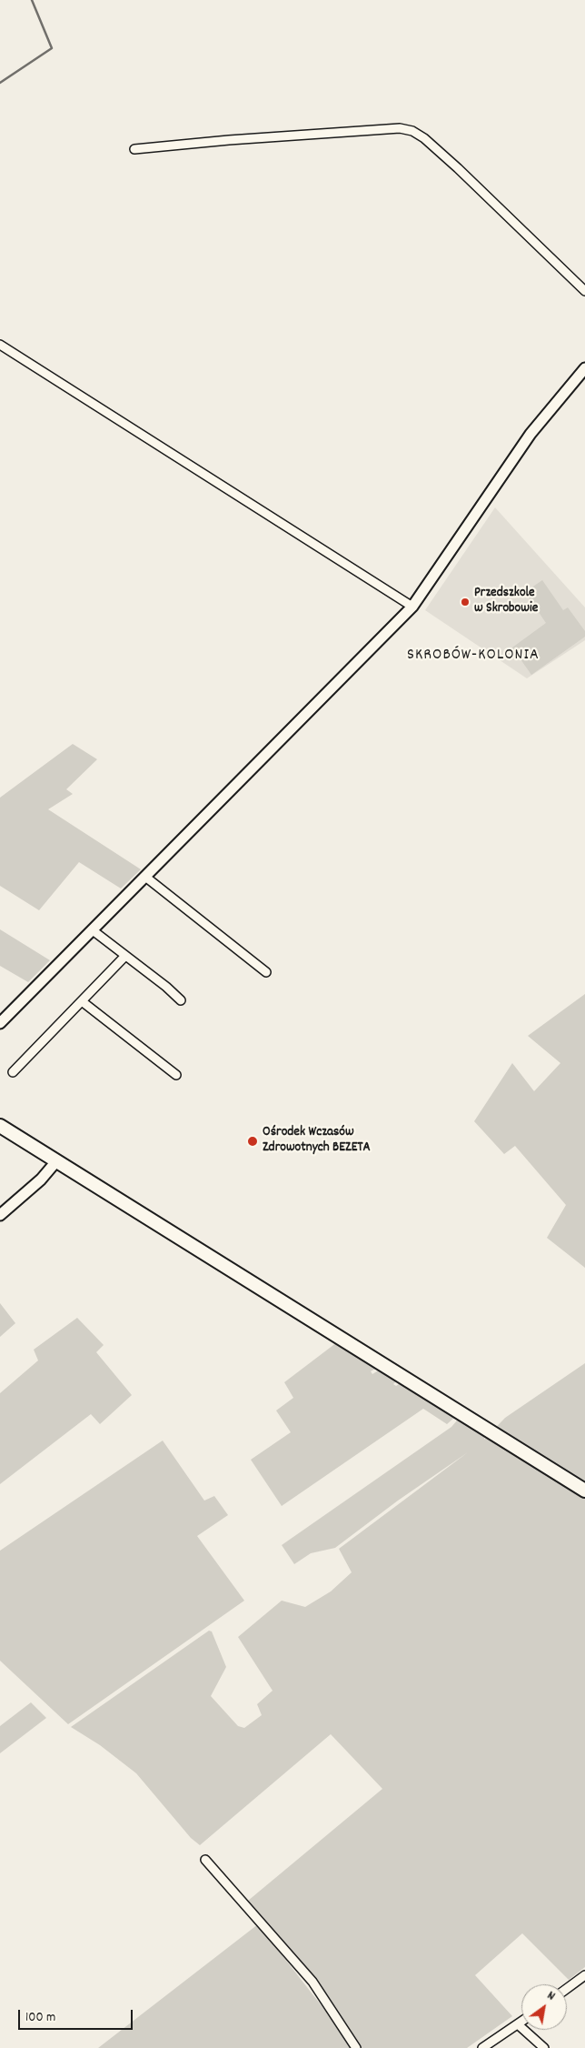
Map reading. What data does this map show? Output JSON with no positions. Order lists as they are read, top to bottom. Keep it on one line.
{"districts":["SKROBÓW-KOLONIA"],"places":["Przedszkole w Skrobowie","Ośrodek Wczasów Zdrowotnych BEZETA"],"scale_bar":"100 m","north":"top right"}
